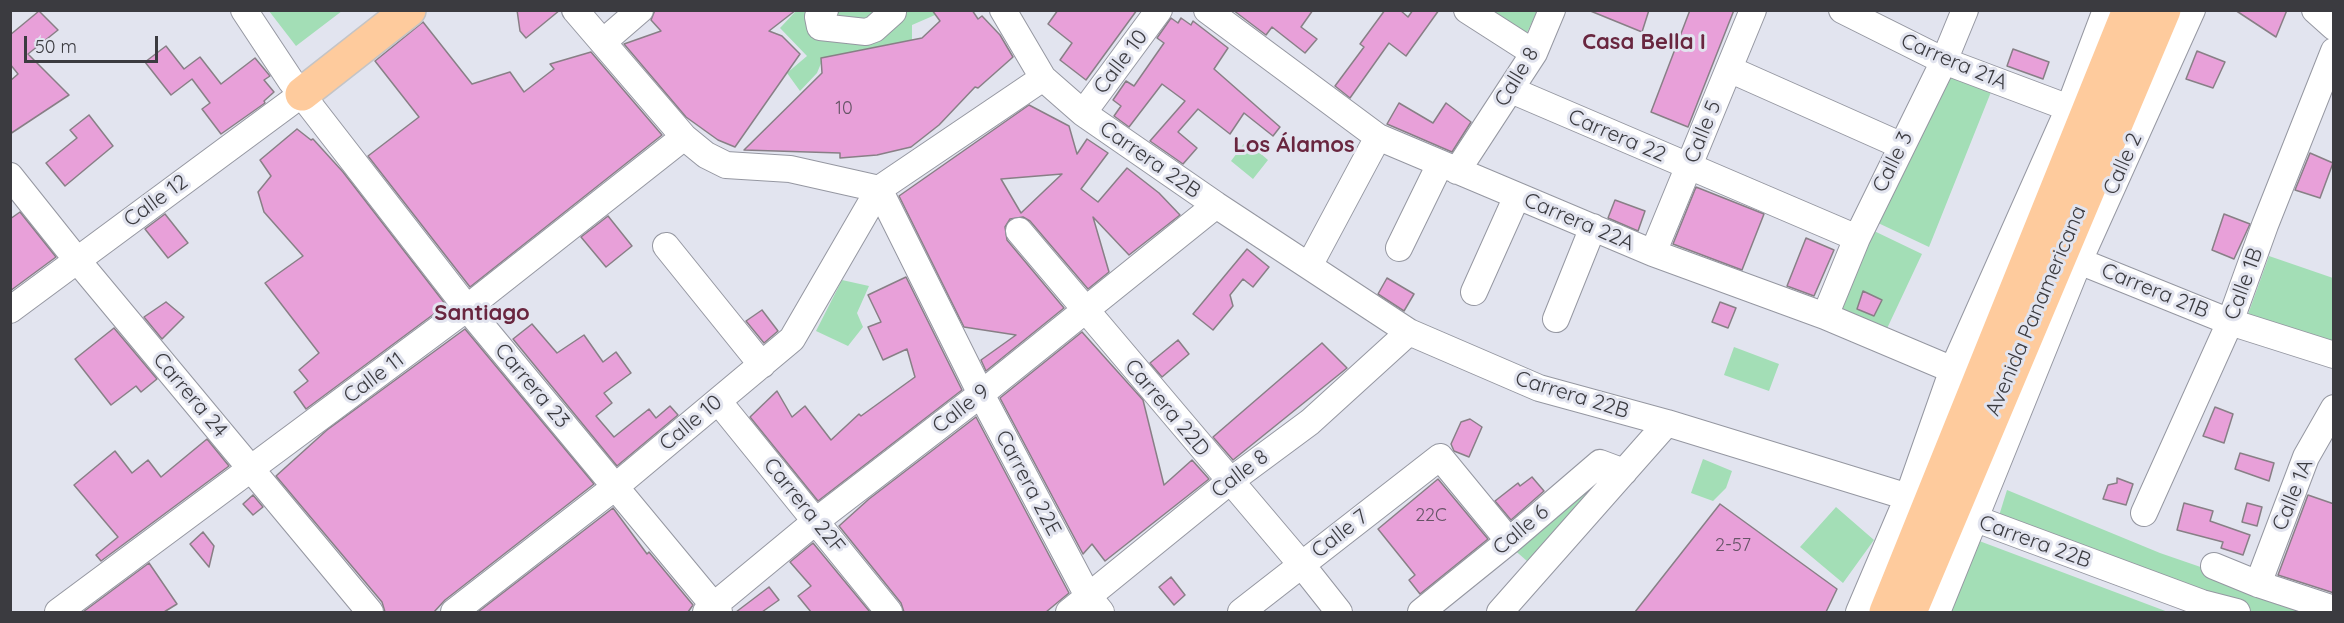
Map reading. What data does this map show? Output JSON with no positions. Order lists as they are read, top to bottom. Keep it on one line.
{"streets":{"main road":["Avenida Panamericana"],"street":["Calle 10","Carrera 21A","Calle 8","Calle 5","Carrera 22","Carrera 22B","Calle 3","Calle 2","Calle 12","Carrera 22A","Calle 1B","Carrera 21B","Calle 11","Carrera 23","Carrera 24","Carrera 22D","Calle 9","Carrera 22E","Calle 1A","Carrera 22F","Calle 6","Calle 7"]},"crossings":[["Calle 10","Carrera 22B"],["Calle 10","Carrera 23"],["Calle 10","Carrera 22E"],["Calle 10","Carrera 22F"],["Carrera 21A","Calle 3"],["Calle 8","Carrera 22"],["Calle 8","Carrera 22B"],["Calle 8","Carrera 22A"],["Calle 8","Carrera 22D"],["Calle 8","Carrera 22E"],["Calle 5","Carrera 22"],["Calle 5","Carrera 22A"],["Carrera 22","Calle 3"],["Carrera 22B","Calle 2"],["Carrera 22B","Avenida Panamericana"],["Carrera 22B","Calle 9"],["Calle 3","Carrera 22A"],["Calle 2","Carrera 21B"],["Calle 2","Avenida Panamericana"],["Calle 12","Carrera 23"],["Calle 12","Carrera 24"],["Carrera 22A","Avenida Panamericana"],["Calle 1B","Carrera 21B"],["Calle 11","Carrera 23"],["Calle 11","Carrera 24"],["Carrera 23","Calle 9"],["Carrera 22D","Calle 9"],["Carrera 22D","Calle 7"],["Calle 9","Carrera 22E"],["Calle 9","Carrera 22F"],["Calle 6","Calle 7"]],"districts":["Casa Bella I","Los Álamos","Santiago"],"house_numbers":["10","22C","2-57"],"scale_bar":"50 m"}
